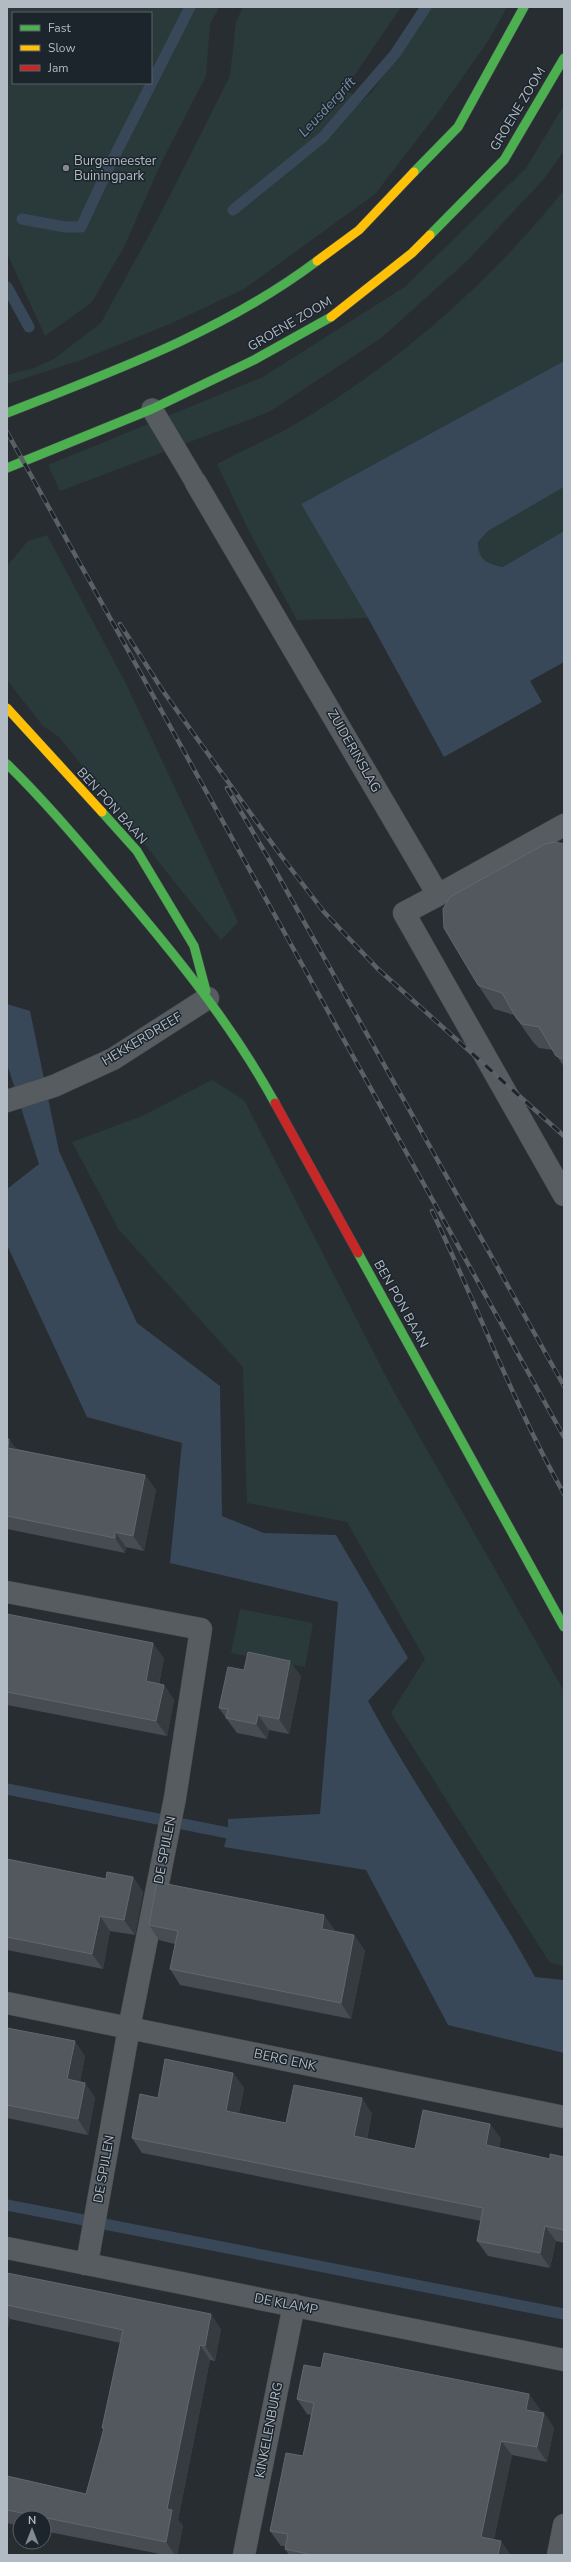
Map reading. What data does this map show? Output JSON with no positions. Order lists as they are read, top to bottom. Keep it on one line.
{"streets":{"main road":["GROENE ZOOM","BEN PON BAAN"],"street":["ZUIDERINSLAG","HEKKERDREEF","DE SPIJLEN","BERG ENK","DE KLAMP","KINKELENBURG"]},"crossings":[["BEN PON BAAN","HEKKERDREEF"],["DE SPIJLEN","BERG ENK"],["DE SPIJLEN","DE KLAMP"],["DE KLAMP","KINKELENBURG"]],"water":["Leusdergrift"],"places":["Burgemeester Buiningpark"],"legend":["Fast","Slow","Jam"],"north":"top"}
